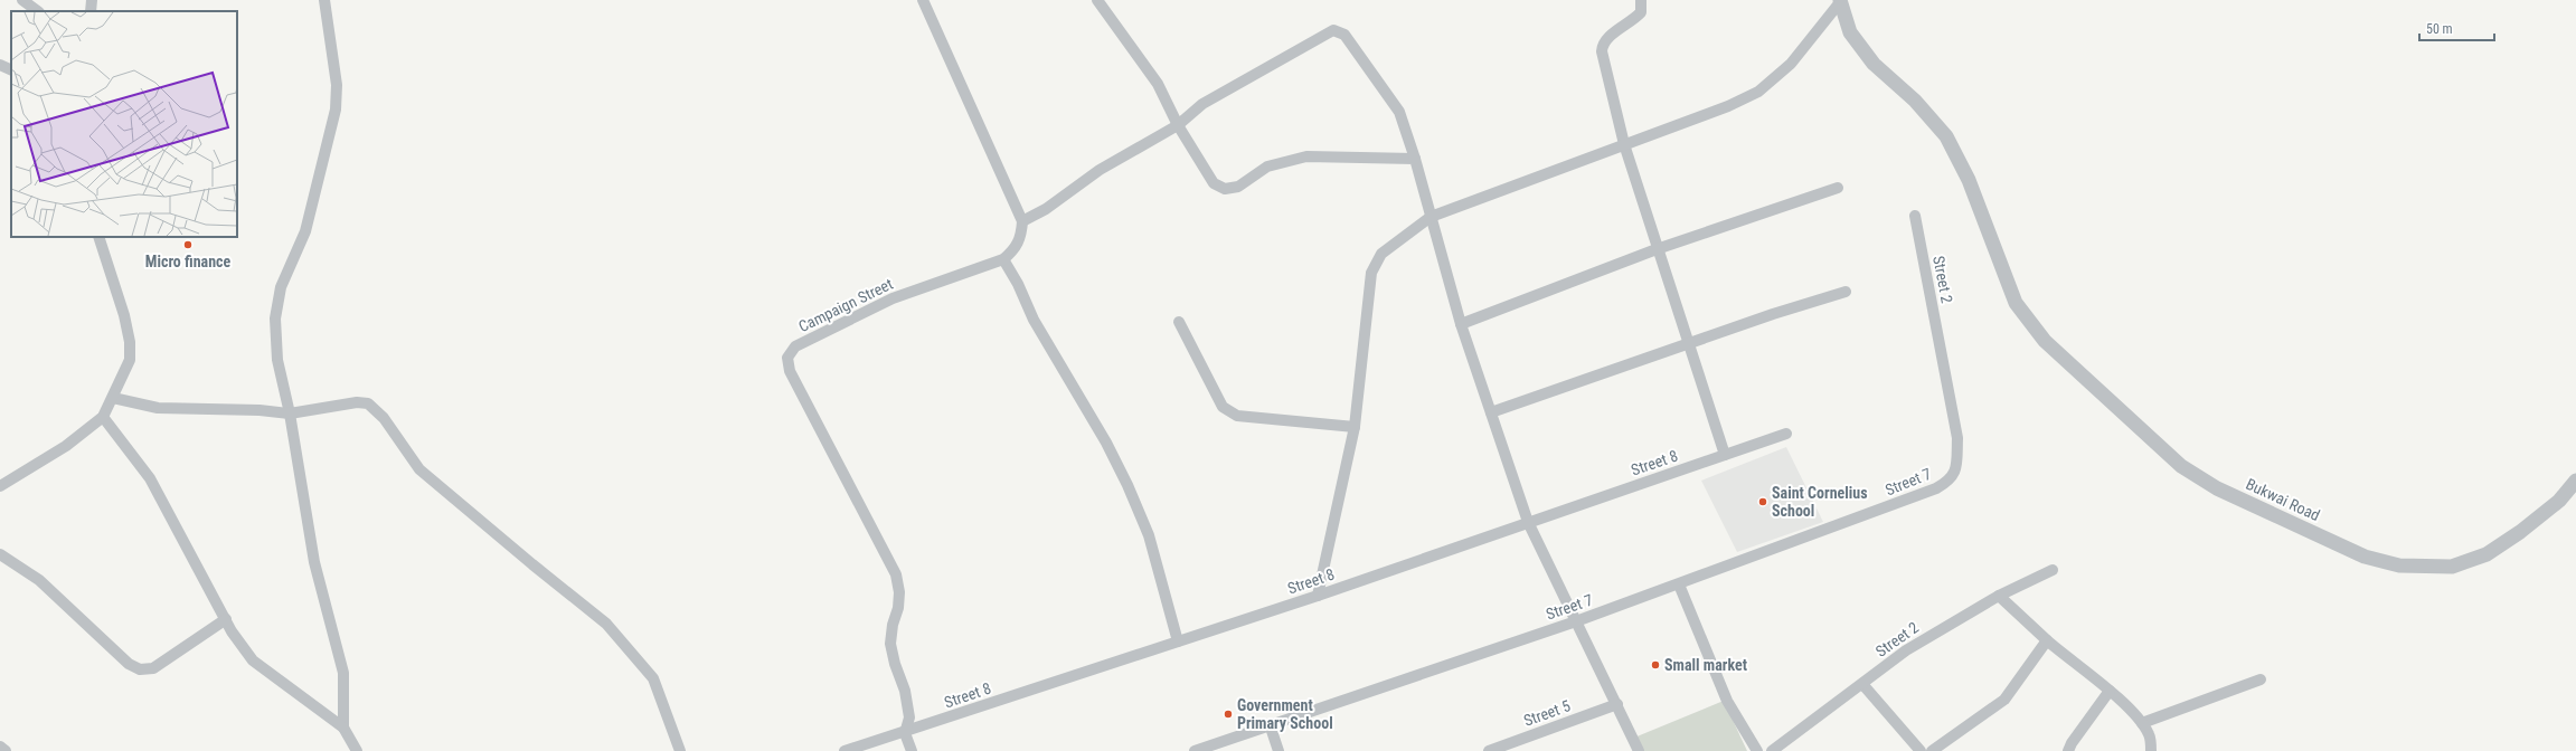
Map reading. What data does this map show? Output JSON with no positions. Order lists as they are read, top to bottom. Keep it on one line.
{"streets":{"street":["Street 2","Campaign Street","Street 8","Street 7","Bukwai Road","Street 5"]},"crossings":[["Street 2","Street 7"],["Campaign Street","Street 8"]],"places":["Micro finance","Saint Cornelius School","Small market","Government Primary School"],"scale_bar":"50 m"}
